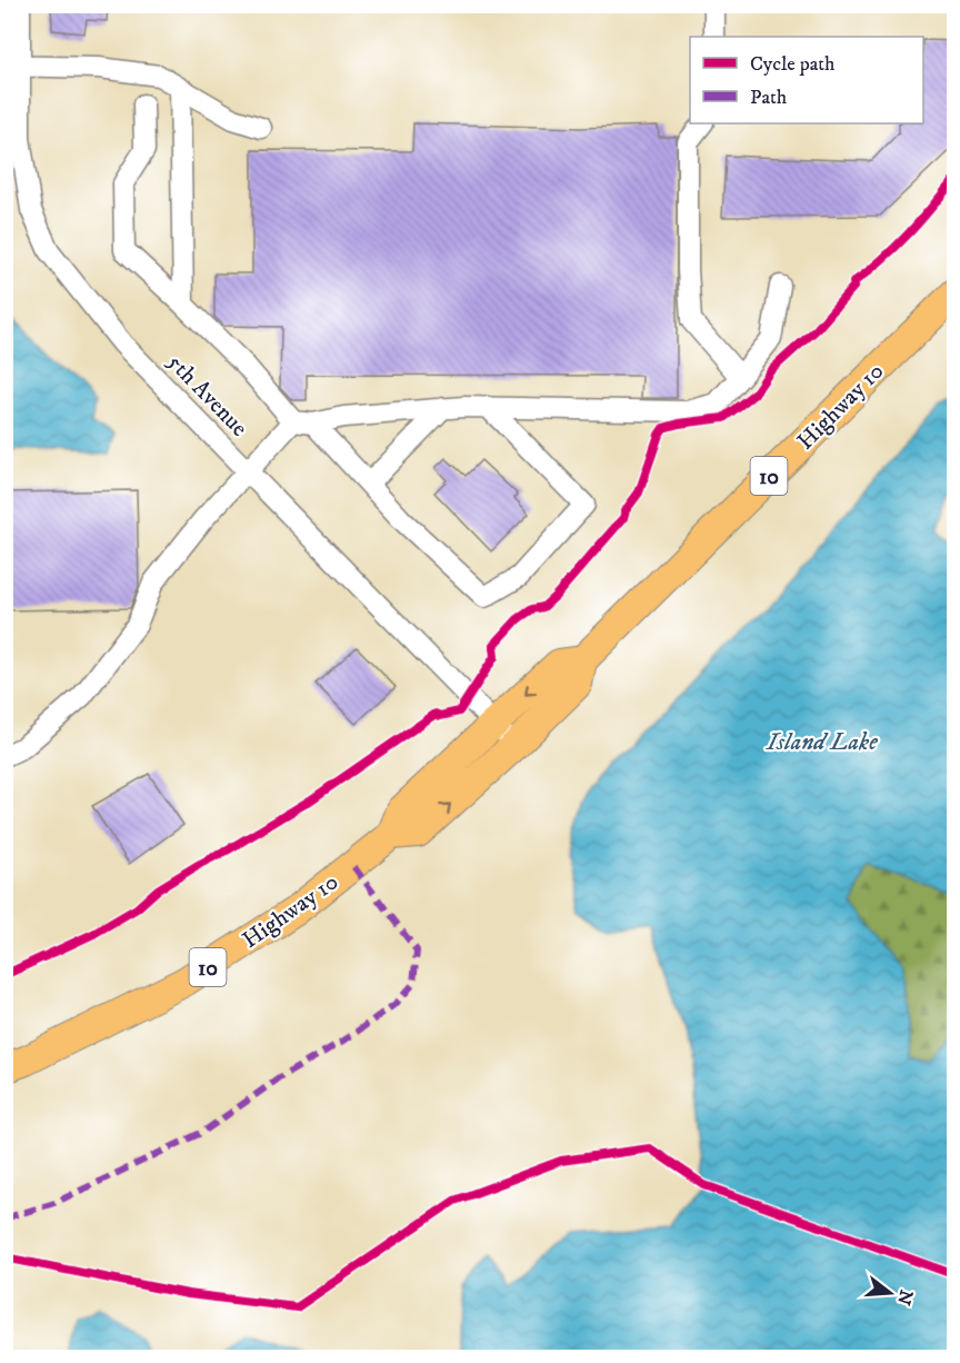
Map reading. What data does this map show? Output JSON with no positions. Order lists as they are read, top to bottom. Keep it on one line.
{"streets":{"highway":["Highway 10","10"],"street":["5th Avenue"]},"crossings":[["5th Avenue","Highway 10"]],"water":["Island Lake"],"legend":["Cycle path","Path"],"north":"right"}
